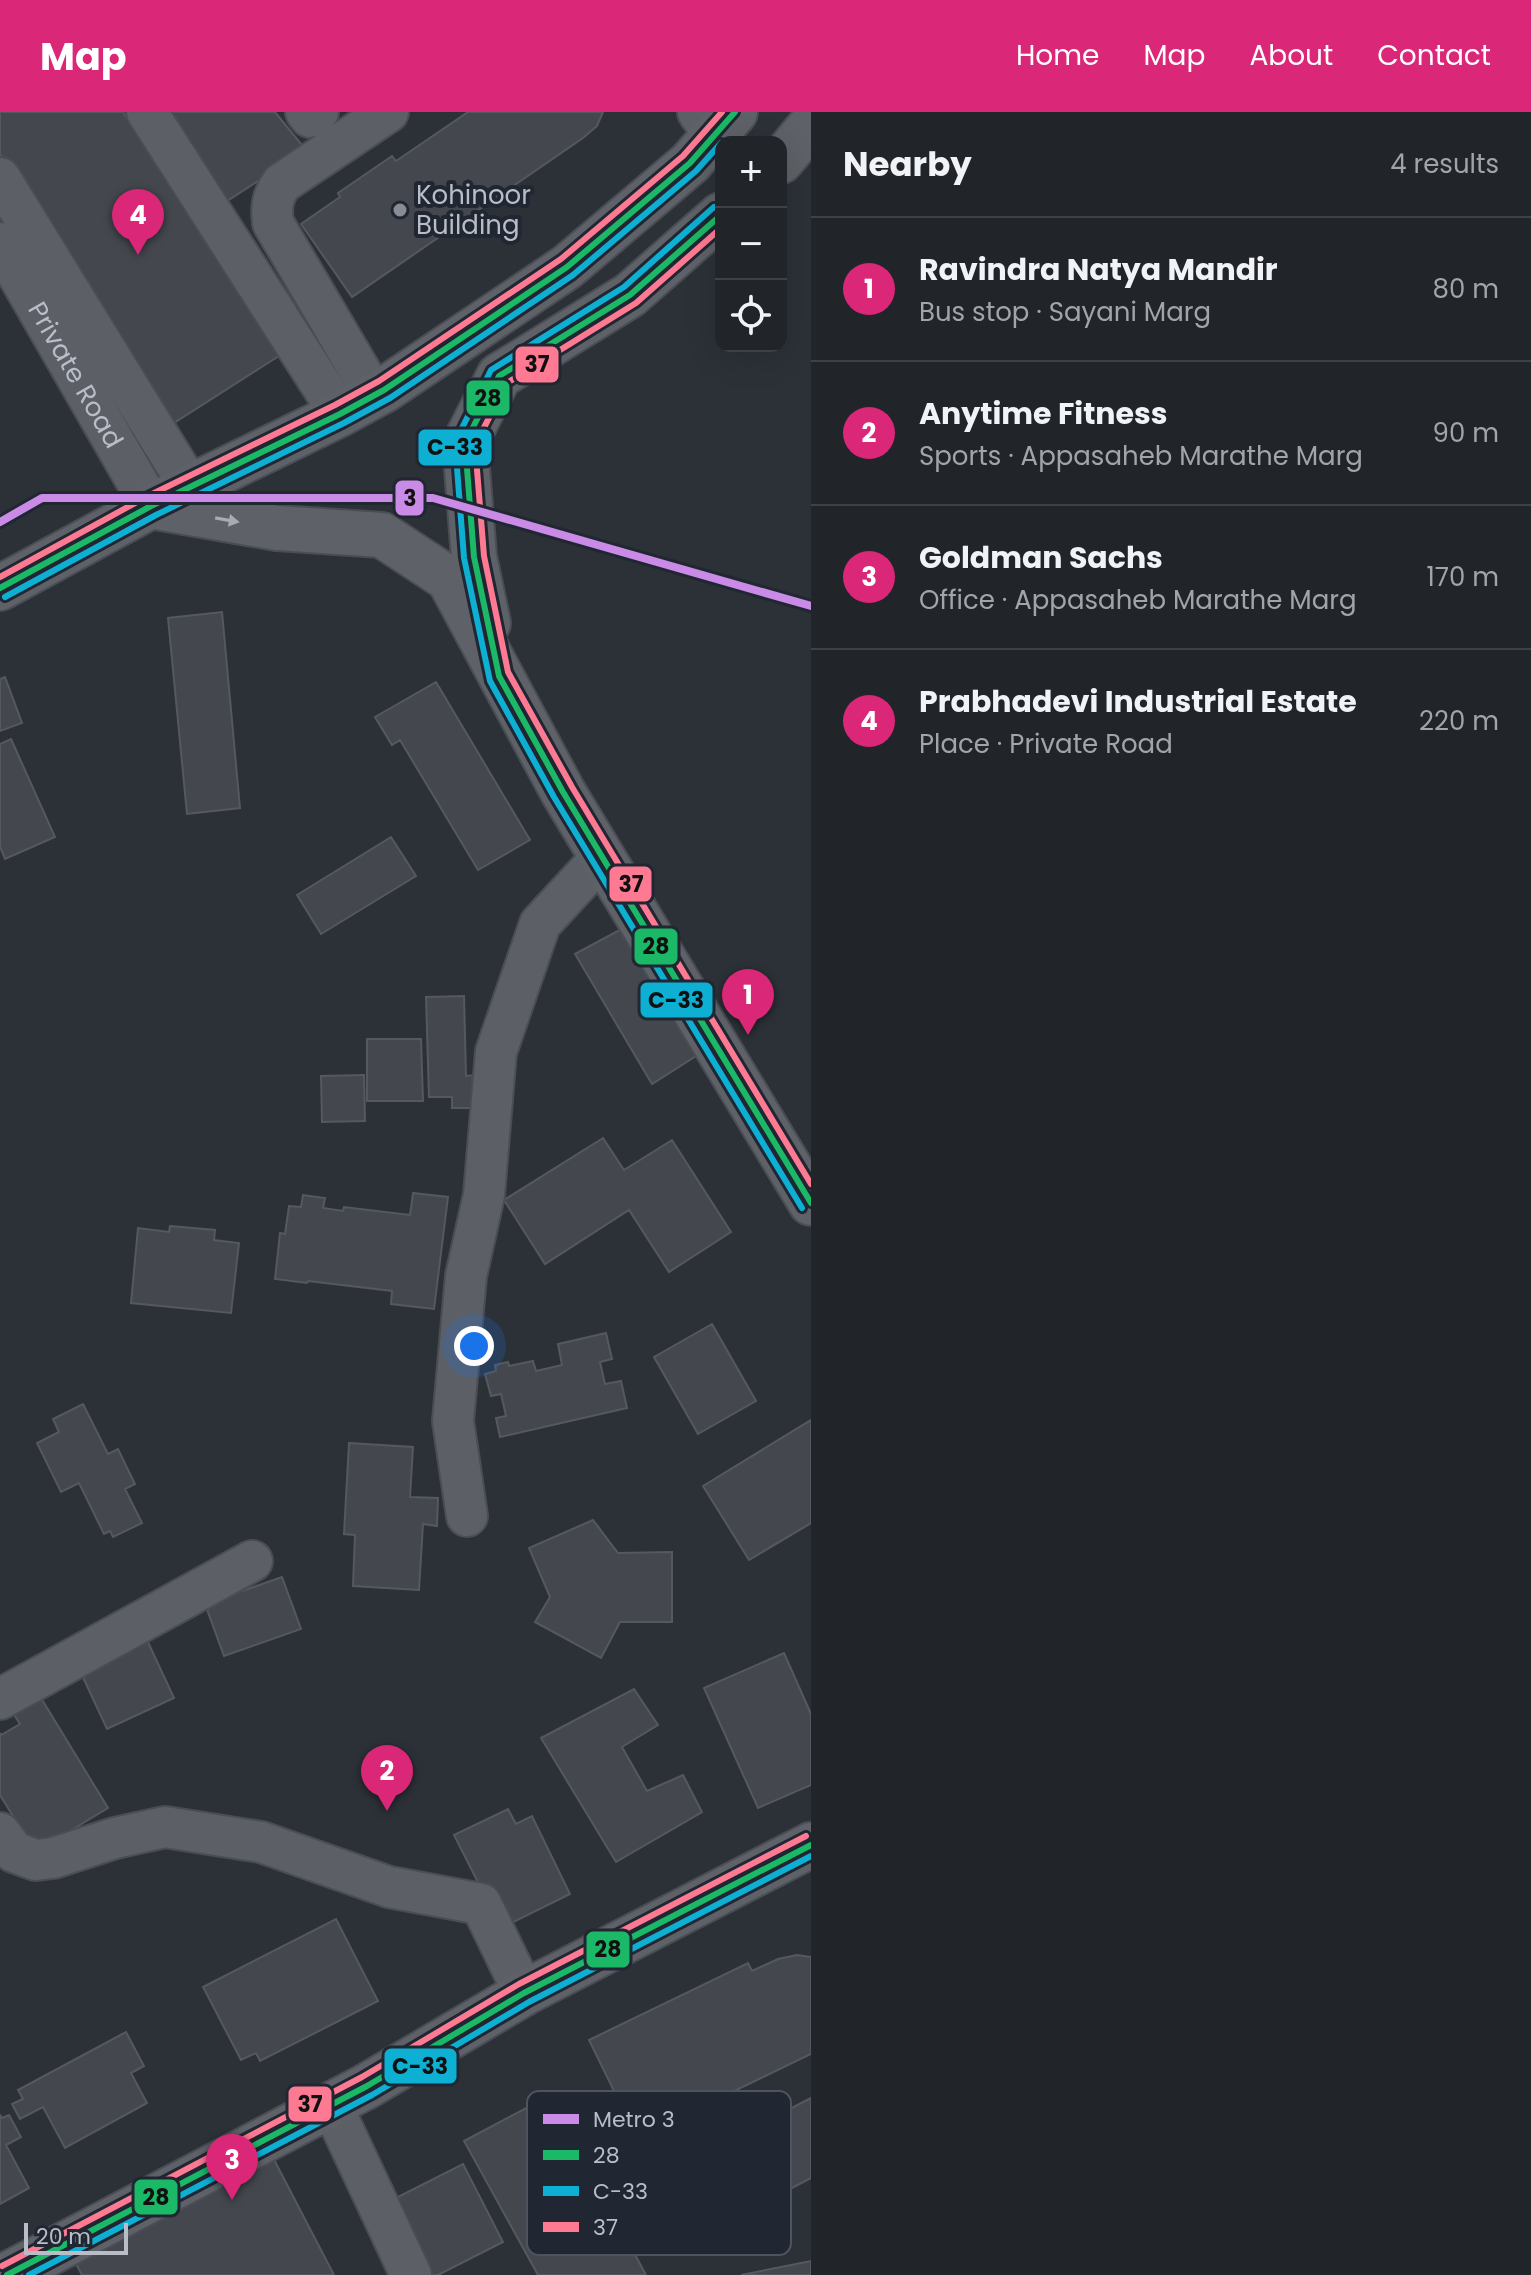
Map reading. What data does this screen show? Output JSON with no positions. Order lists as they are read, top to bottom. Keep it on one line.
{"streets":{"street":["Private Road"]},"places":["Kohinoor Building"],"lines":["transit line 28","transit line 37","transit line C-33","metro line 3"],"legend":["Metro 3","28","C-33","37"],"scale_bar":"20 m","page":{"header":"Map","nav":["Home","Map","About","Contact"],"heading":["Nearby","4 results"],"map_buttons":["+","−"],"pins":["4","1","2","3"],"list":[{"mark":"1","name":"Ravindra Natya Mandir","note":"Bus stop · Sayani Marg","value":"80 m"},{"mark":"2","name":"Anytime Fitness","note":"Sports · Appasaheb Marathe Marg","value":"90 m"},{"mark":"3","name":"Goldman Sachs","note":"Office · Appasaheb Marathe Marg","value":"170 m"},{"mark":"4","name":"Prabhadevi Industrial Estate","note":"Place · Private Road","value":"220 m"}],"scale":"20 m"}}
